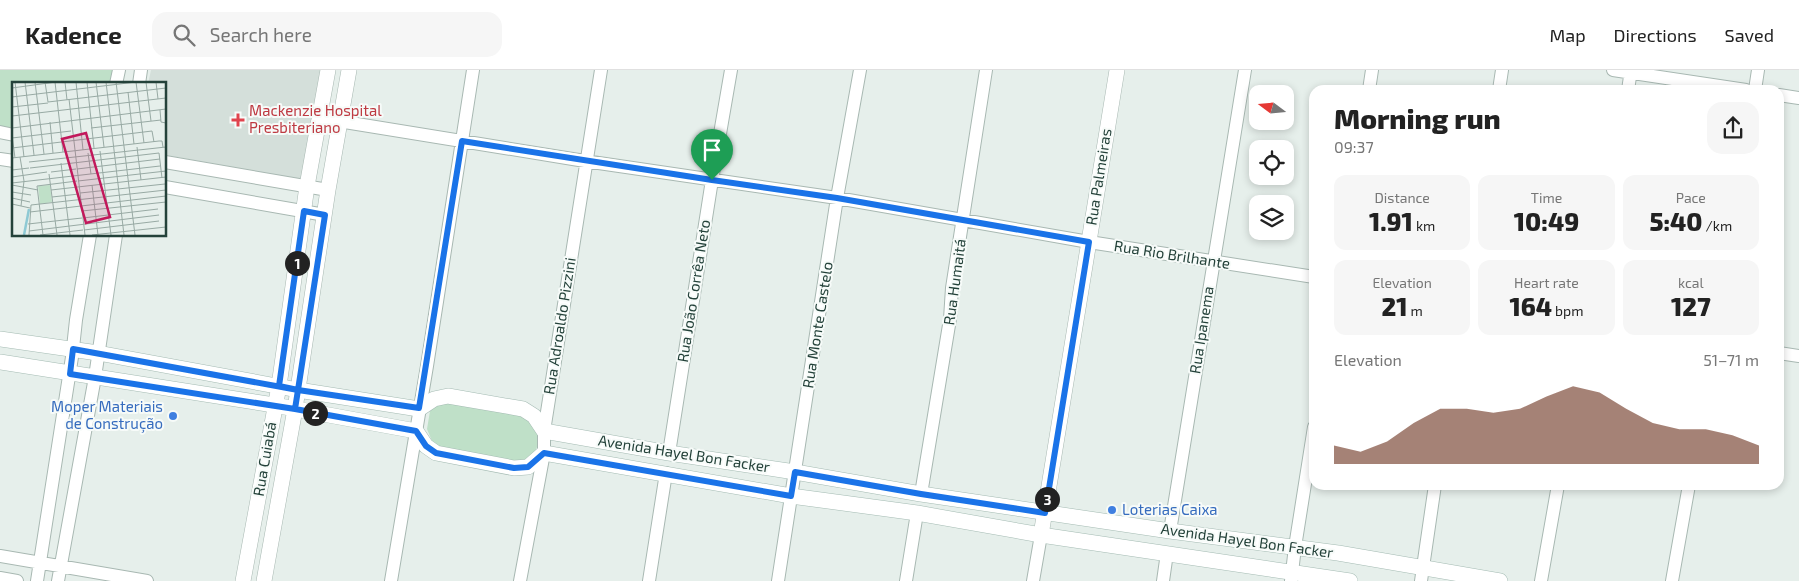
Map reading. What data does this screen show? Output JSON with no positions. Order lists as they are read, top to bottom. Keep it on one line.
{"streets":{"main road":["Rua Palmeiras","Avenida Hayel Bon Facker","Rua Cuiabá"],"street":["Rua Rio Brilhante","Rua Humaitá","Rua João Corrêa Neto","Rua Monte Castelo","Rua Adroaldo Pizzini","Rua Ipanema"]},"crossings":[["Rua Palmeiras","Rua Rio Brilhante"],["Rua Palmeiras","Avenida Hayel Bon Facker"],["Rua Rio Brilhante","Rua Humaitá"],["Rua Rio Brilhante","Rua João Corrêa Neto"],["Rua Rio Brilhante","Rua Monte Castelo"],["Rua Rio Brilhante","Rua Adroaldo Pizzini"],["Rua Rio Brilhante","Rua Ipanema"],["Rua Rio Brilhante","Rua Cuiabá"],["Rua Humaitá","Avenida Hayel Bon Facker"],["Rua João Corrêa Neto","Avenida Hayel Bon Facker"],["Rua Monte Castelo","Avenida Hayel Bon Facker"],["Rua Adroaldo Pizzini","Avenida Hayel Bon Facker"],["Rua Ipanema","Avenida Hayel Bon Facker"]],"places":{"health":["Mackenzie Hospital Presbiteriano"],"other":["Moper Materiais de Construção","Loterias Caixa"]},"north":"left","page":{"header":"Kadence","search":"Search here","nav":["Map","Directions","Saved"],"heading":["Morning run","09:37"],"stats":[["Distance","1.91 km"],["Time","10:49"],["Pace","5:40 /km"],["Elevation","21 m"],["Heart rate","164 bpm"],["kcal","127"]],"pins":["1","2","3"],"chart":["Elevation","51–71 m"]}}
